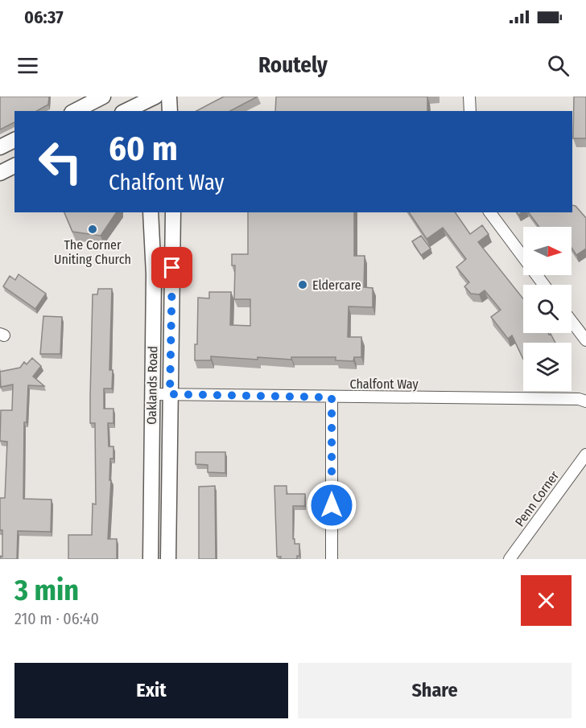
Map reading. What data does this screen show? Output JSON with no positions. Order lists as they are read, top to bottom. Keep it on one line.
{"streets":{"main road":["Oaklands Road"],"street":["Chalfont Way","Penn Corner"]},"crossings":[["Chalfont Way","Oaklands Road"]],"places":["The Corner Uniting Church","Eldercare"],"north":"right","page":{"status":"06:37","header":"Routely","turn":["60 m","Chalfont Way"],"heading":["3 min","210 m · 06:40"],"buttons":["Exit","Share"]}}
